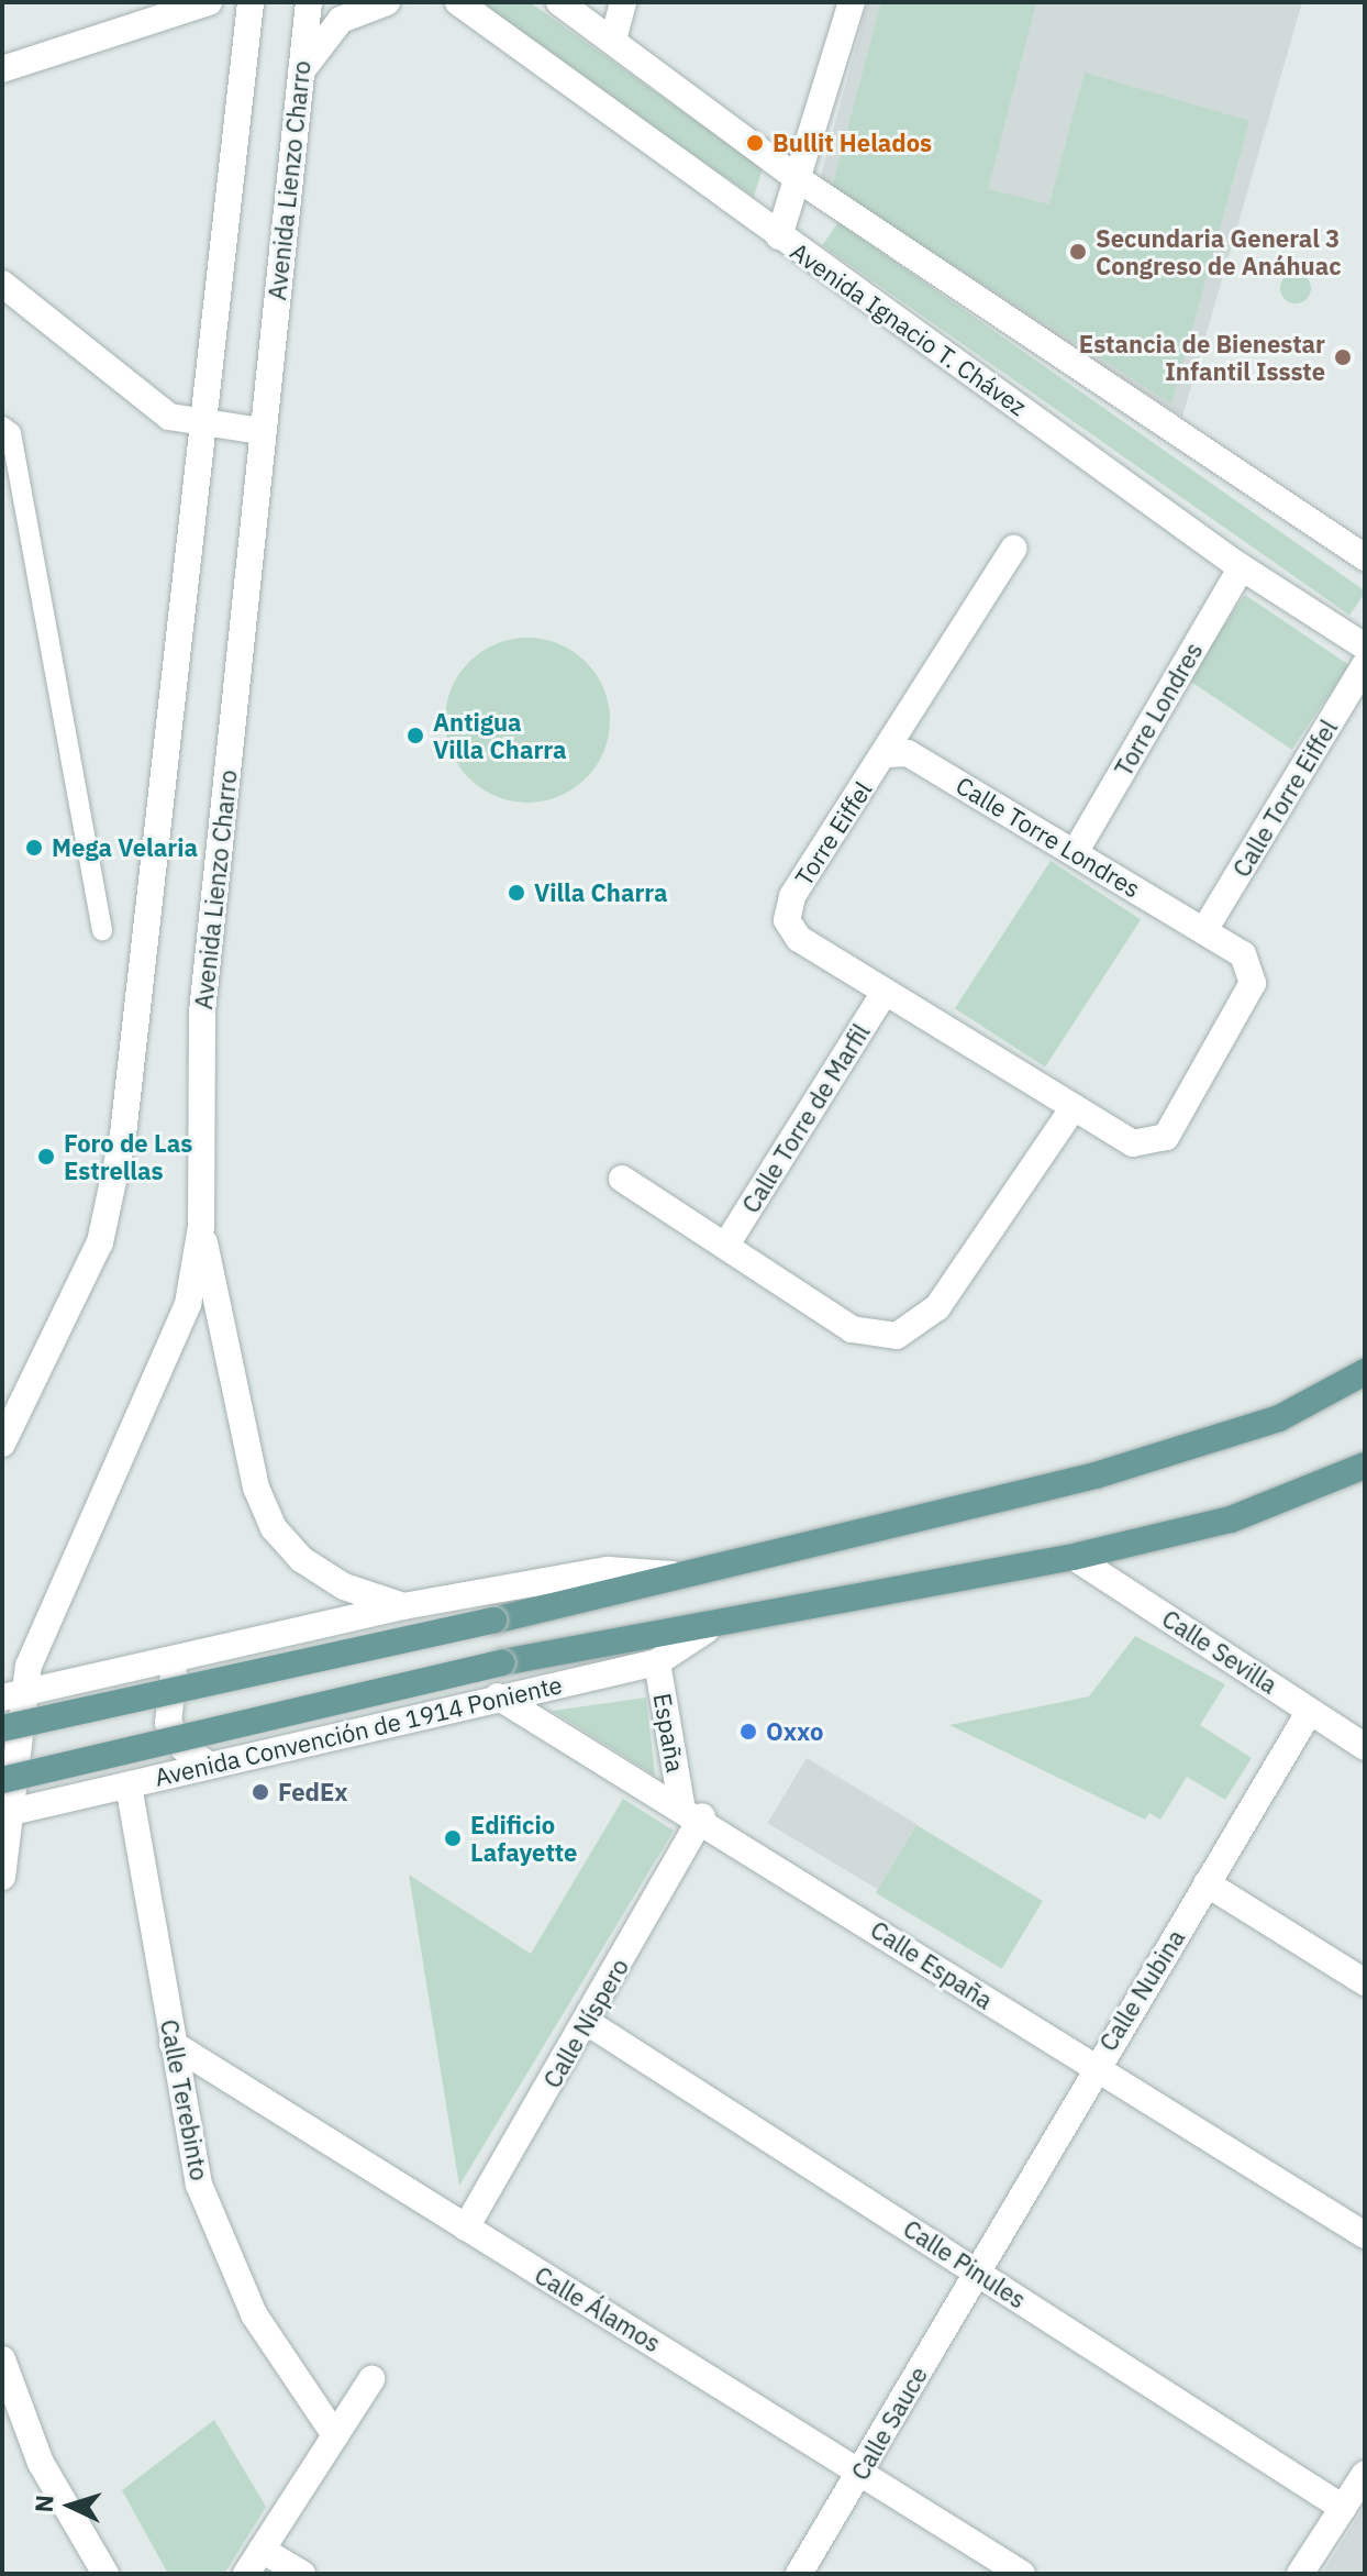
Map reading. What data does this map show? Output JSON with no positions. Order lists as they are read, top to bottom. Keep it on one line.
{"streets":{"main road":["Avenida Convención de 1914 Poniente"],"street":["Avenida Lienzo Charro","Avenida Ignacio T. Chávez","Torre Londres","Calle Torre Eiffel","Torre Eiffel","Calle Torre Londres","Calle Torre de Marfil","Calle Sevilla","España","Calle España","Calle Nubina","Calle Níspero","Calle Terebinto","Calle Pinules","Calle Álamos","Calle Sauce"]},"crossings":[["Avenida Lienzo Charro","Avenida Convención de 1914 Poniente"],["Avenida Ignacio T. Chávez","Torre Londres"],["Torre Londres","Calle Torre Londres"],["Calle Torre Eiffel","Torre Eiffel"],["Calle Torre Eiffel","Calle Torre Londres"],["Torre Eiffel","Calle Torre Londres"],["Torre Eiffel","Calle Torre de Marfil"],["Calle Sevilla","Avenida Convención de 1914 Poniente"],["Calle Sevilla","Calle Nubina"],["Avenida Convención de 1914 Poniente","España"],["Avenida Convención de 1914 Poniente","Calle España"],["Avenida Convención de 1914 Poniente","Calle Terebinto"],["España","Calle España"],["España","Calle Níspero"],["Calle España","Calle Nubina"],["Calle España","Calle Níspero"],["Calle Nubina","Calle Pinules"],["Calle Nubina","Calle Sauce"],["Calle Níspero","Calle Pinules"],["Calle Níspero","Calle Álamos"],["Calle Terebinto","Calle Álamos"],["Calle Pinules","Calle Sauce"],["Calle Álamos","Calle Sauce"]],"places":["Bullit Helados","Secundaria General 3 Congreso de Anáhuac","Estancia de Bienestar Infantil Issste","Antigua Villa Charra","Mega Velaria","Villa Charra","Foro de Las Estrellas","Oxxo","FedEx","Edificio Lafayette"],"north":"left"}
